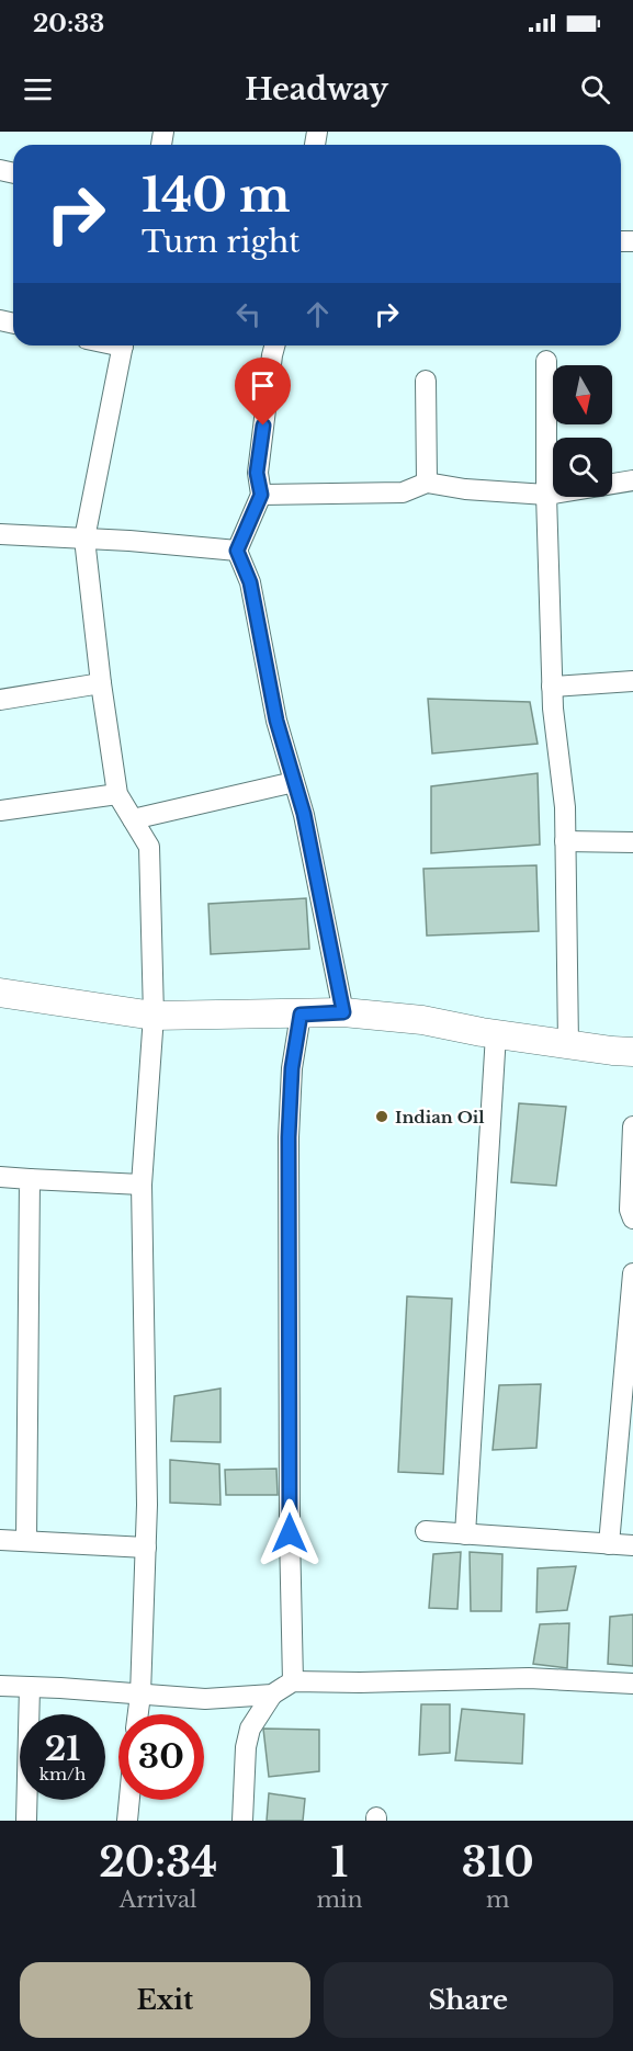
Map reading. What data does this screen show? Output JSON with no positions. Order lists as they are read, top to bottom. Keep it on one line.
{"places":["Indian Oil"],"north":"bottom","page":{"status":"20:33","header":"Headway","turn":["140 m","Turn right"],"speed":"21 km/h","limit":"30","eta":["20:34","Arrival","1","min","310","m"],"buttons":["Exit","Share"]}}
